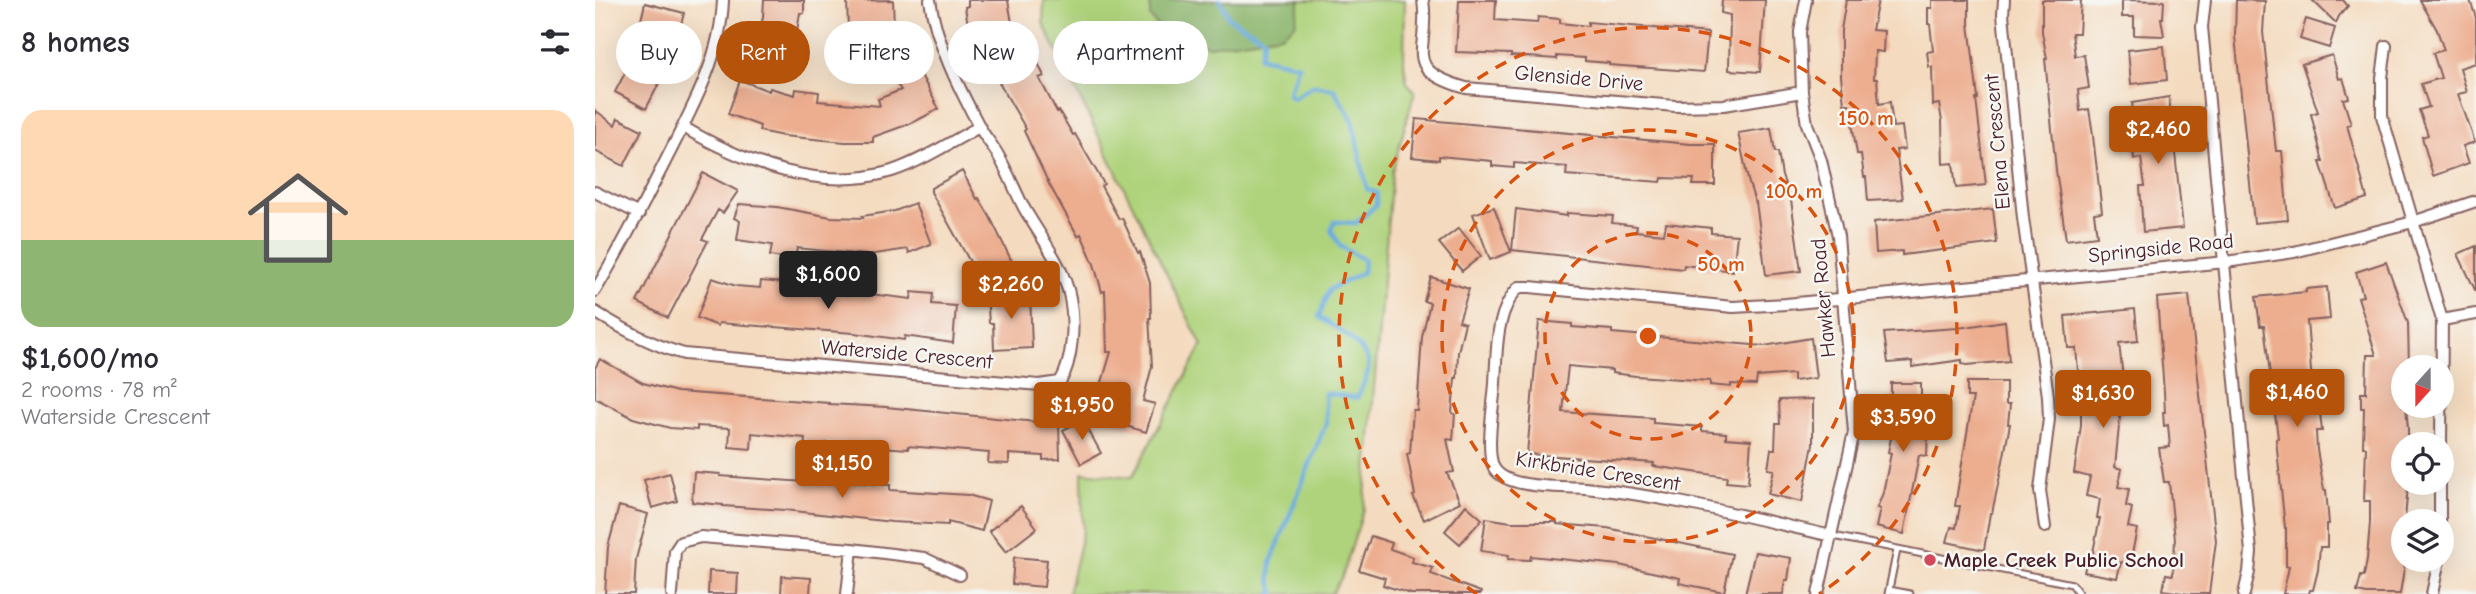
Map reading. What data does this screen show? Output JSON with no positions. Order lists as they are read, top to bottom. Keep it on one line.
{"streets":{"street":["Glenside Drive","Elena Crescent","Springside Road","Hawker Road","Waterside Crescent","Kirkbride Crescent"]},"crossings":[["Glenside Drive","Hawker Road"],["Elena Crescent","Springside Road"],["Springside Road","Hawker Road"],["Springside Road","Kirkbride Crescent"],["Hawker Road","Kirkbride Crescent"]],"places":["Maple Creek Public School"],"north":"bottom","page":{"heading":"8 homes","chip":["Buy","Rent","Filters","New","Apartment"],"list":[{"name":"$1,600/mo","note":"2 rooms · 78 m² · Waterside Crescent"}],"price":["$2,460","$1,600","$2,260","$1,460","$1,630","$1,950","$3,590","$1,150"]},"rings":["150 m","100 m","50 m"]}
